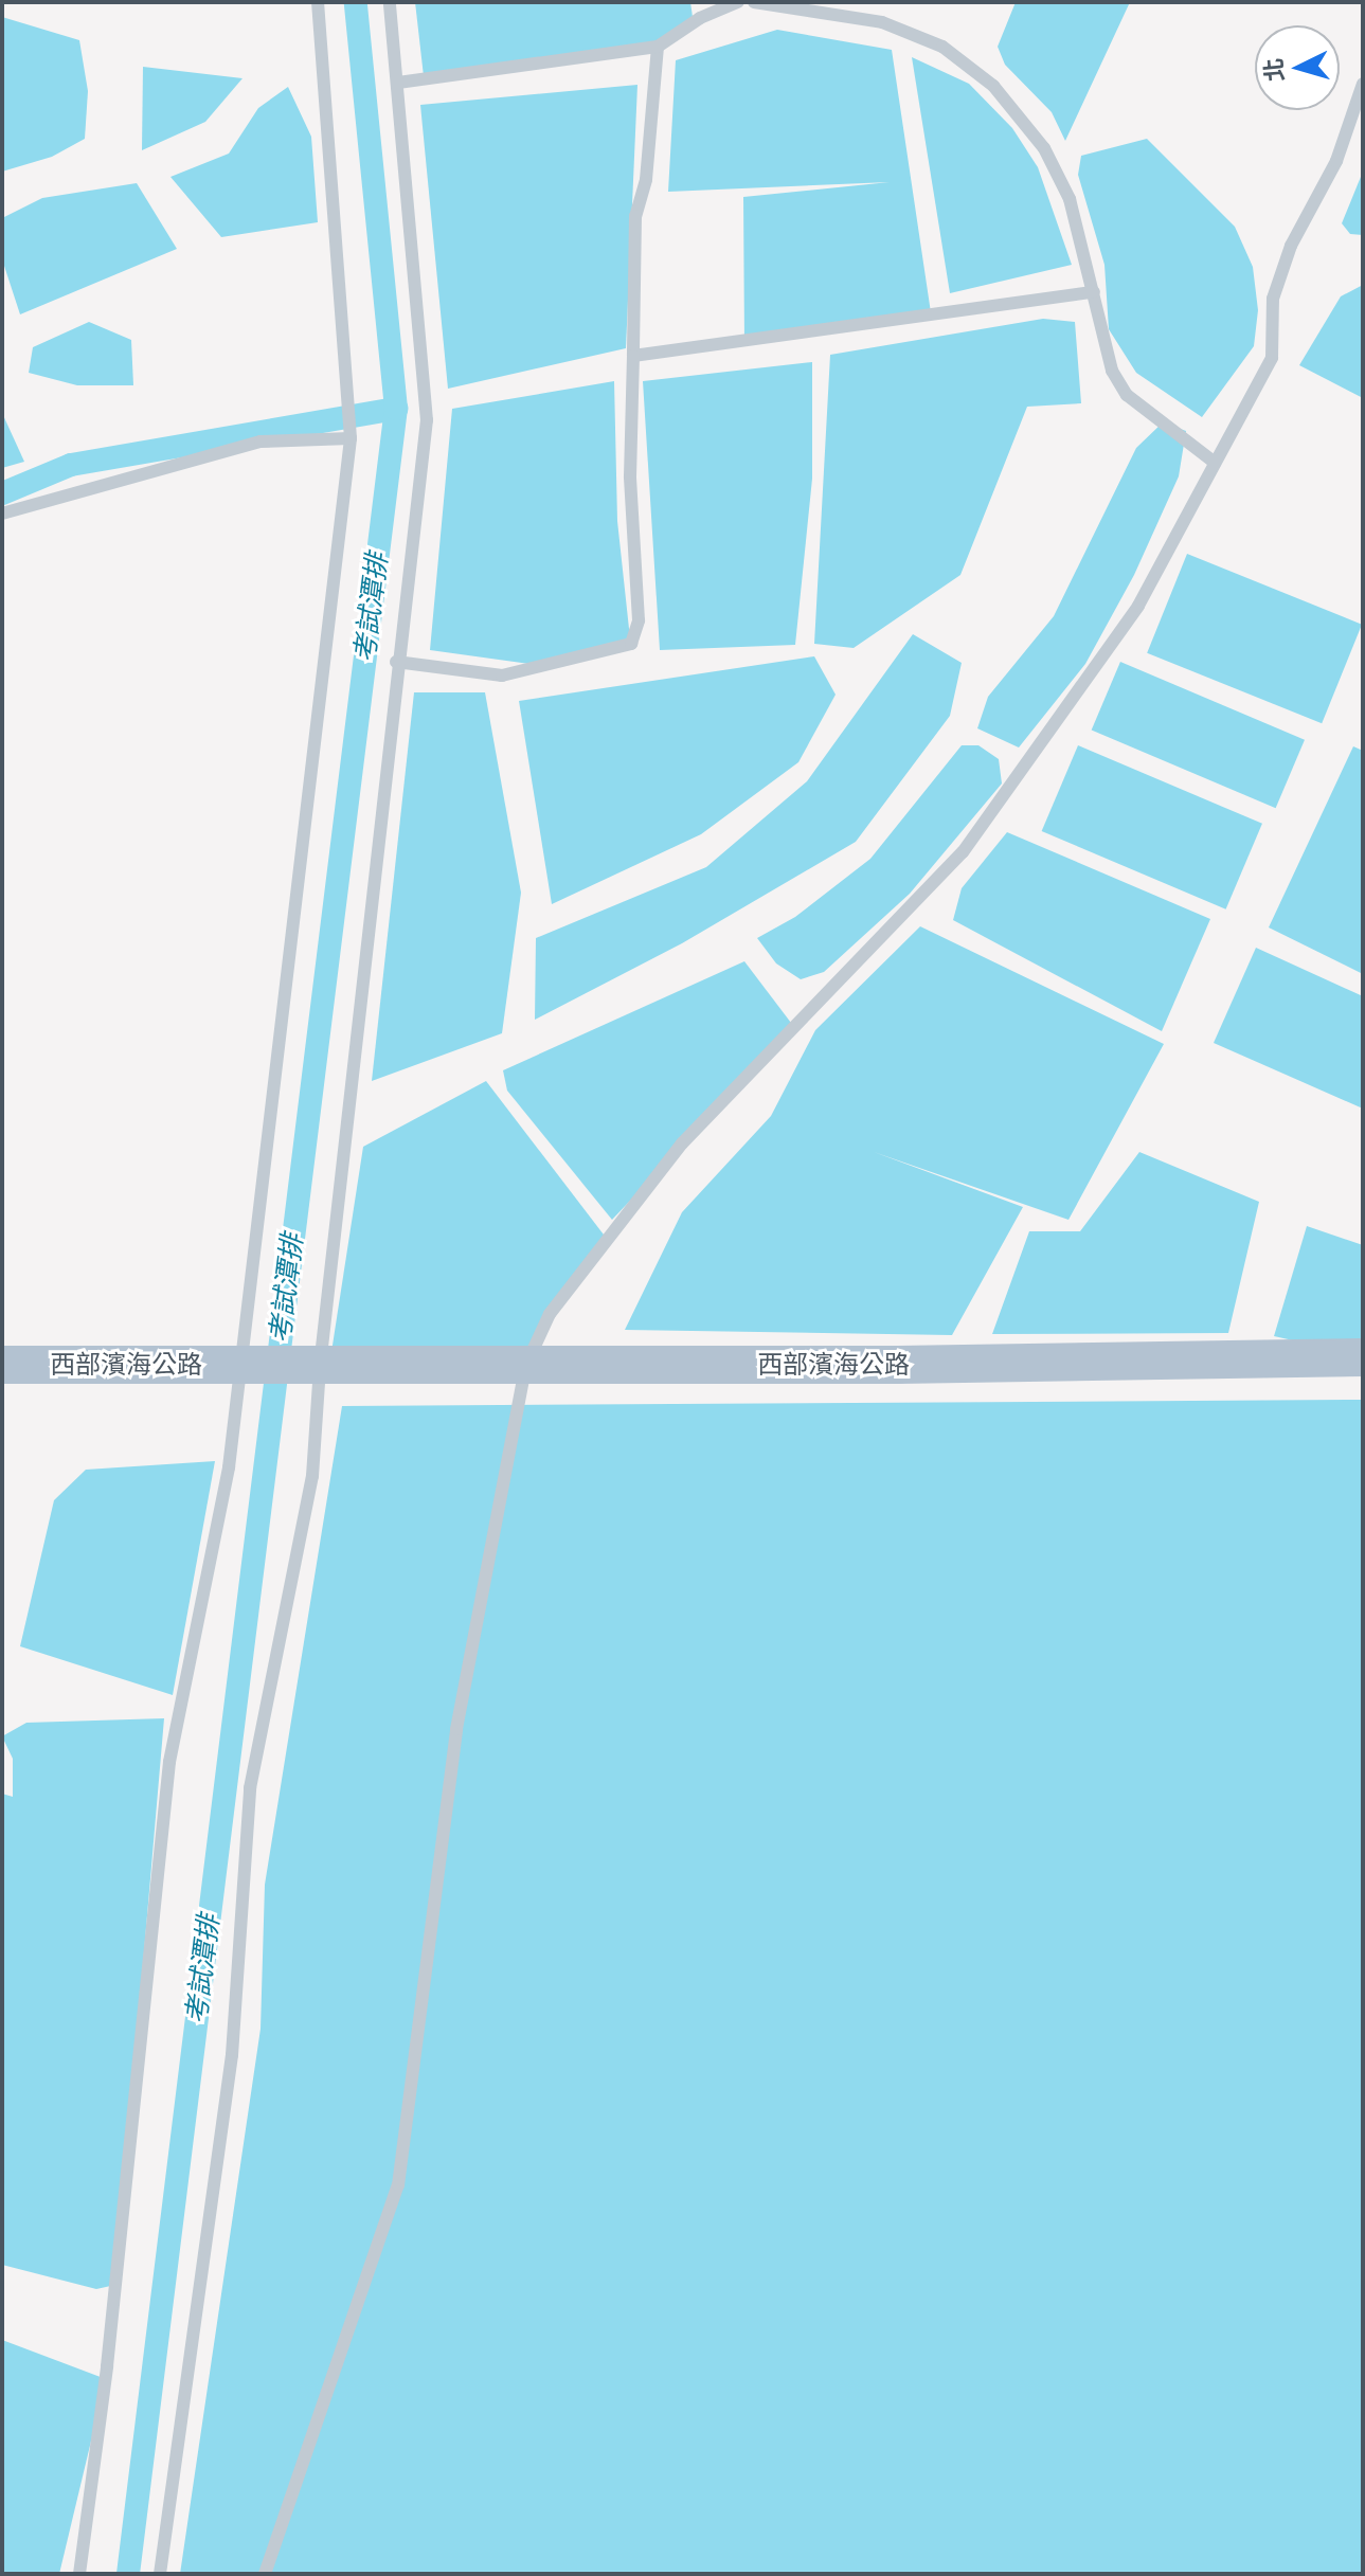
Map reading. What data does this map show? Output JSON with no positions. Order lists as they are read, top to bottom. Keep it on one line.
{"streets":{"main road":["西部濱海公路"]},"water":["考試潭排"],"north":"left"}
